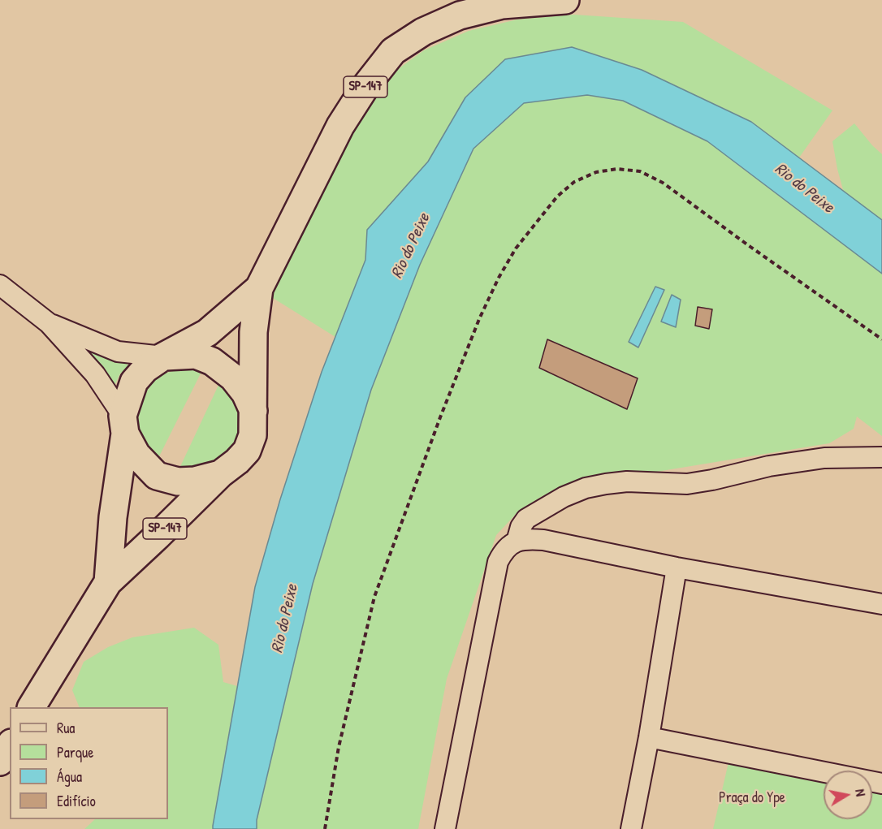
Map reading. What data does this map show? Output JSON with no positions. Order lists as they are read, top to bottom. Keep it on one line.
{"streets":{"main road":["SP-147"]},"water":["Rio do Peixe"],"parks":["Praça do Ype"],"legend":["Rua","Parque","Água","Edifício"],"north":"right"}
